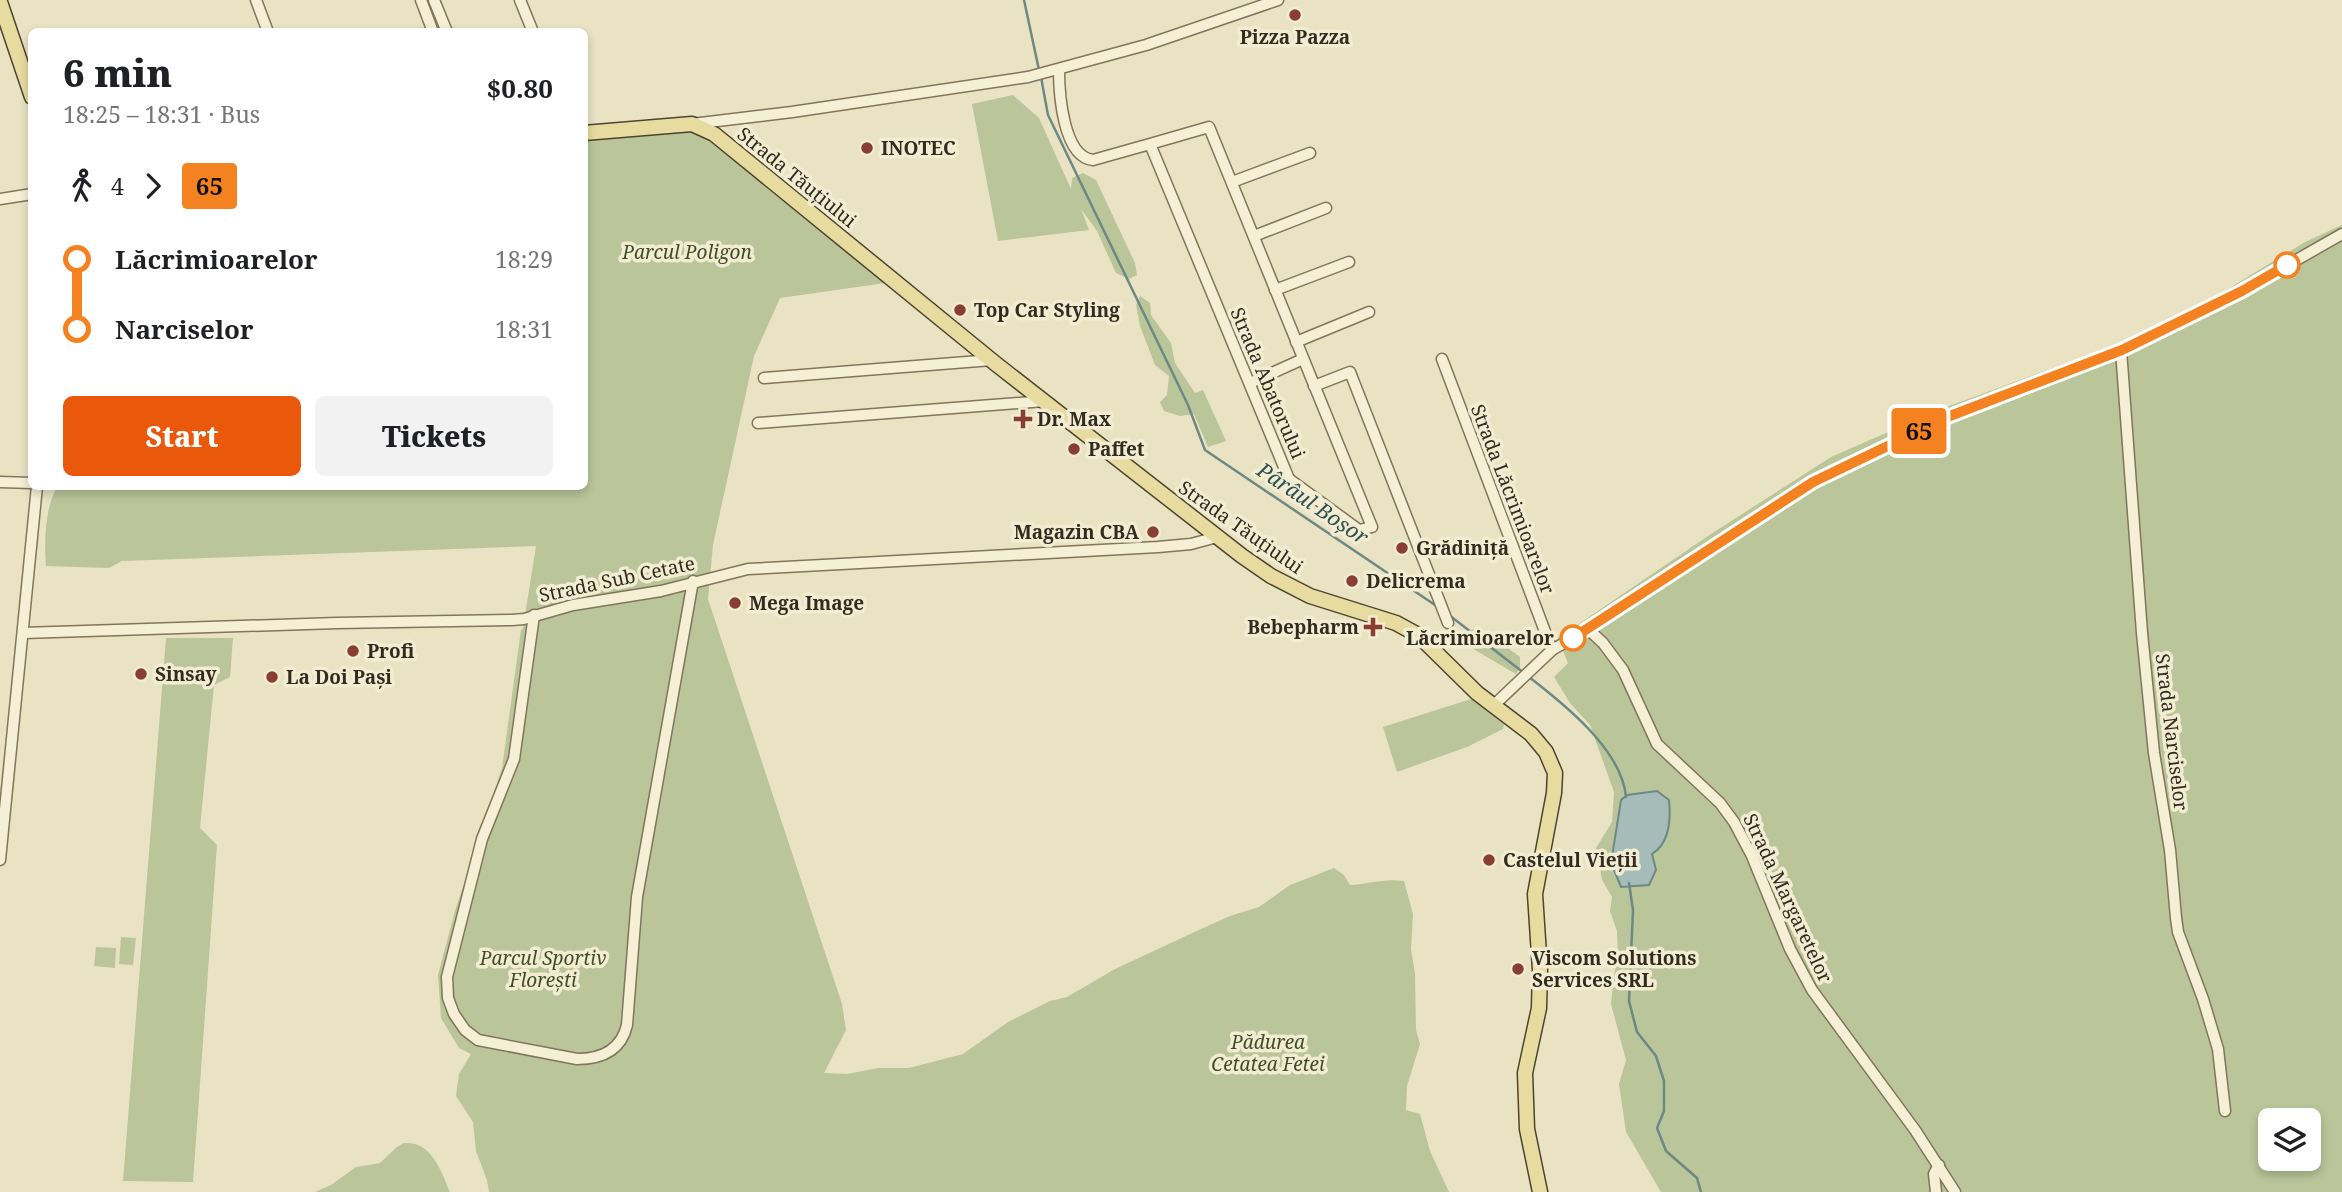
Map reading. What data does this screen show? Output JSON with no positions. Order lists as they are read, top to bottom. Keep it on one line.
{"streets":{"main road":["Strada Tăuțiului"],"street":["Strada Abatorului","Strada Lăcrimioarelor","Strada Sub Cetate","Strada Narciselor","Strada Margaretelor"]},"crossings":[["Strada Tăuțiului","Strada Sub Cetate"]],"water":["Pârâul Boșor"],"parks":["Parcul Poligon","Parcul Sportiv Florești","Pădurea Cetatea Fetei"],"places":{"other":["Pizza Pazza","INOTEC","Top Car Styling","Paffet","Magazin CBA","Grădiniță","Delicrema","Mega Image","Lăcrimioarelor","Profi","Sinsay","La Doi Pași","Castelul Vieții","Viscom Solutions Services SRL"],"health":["Dr. Max","Bebepharm"]},"lines":["bus line 65"],"page":{"on_map":"65","heading":["6 min","18:25 – 18:31 · Bus","$0.80"],"legs":["4","65"],"list":[{"name":"Lăcrimioarelor","value":"18:29"},{"name":"Narciselor","value":"18:31"}],"buttons":["Start","Tickets"]}}
